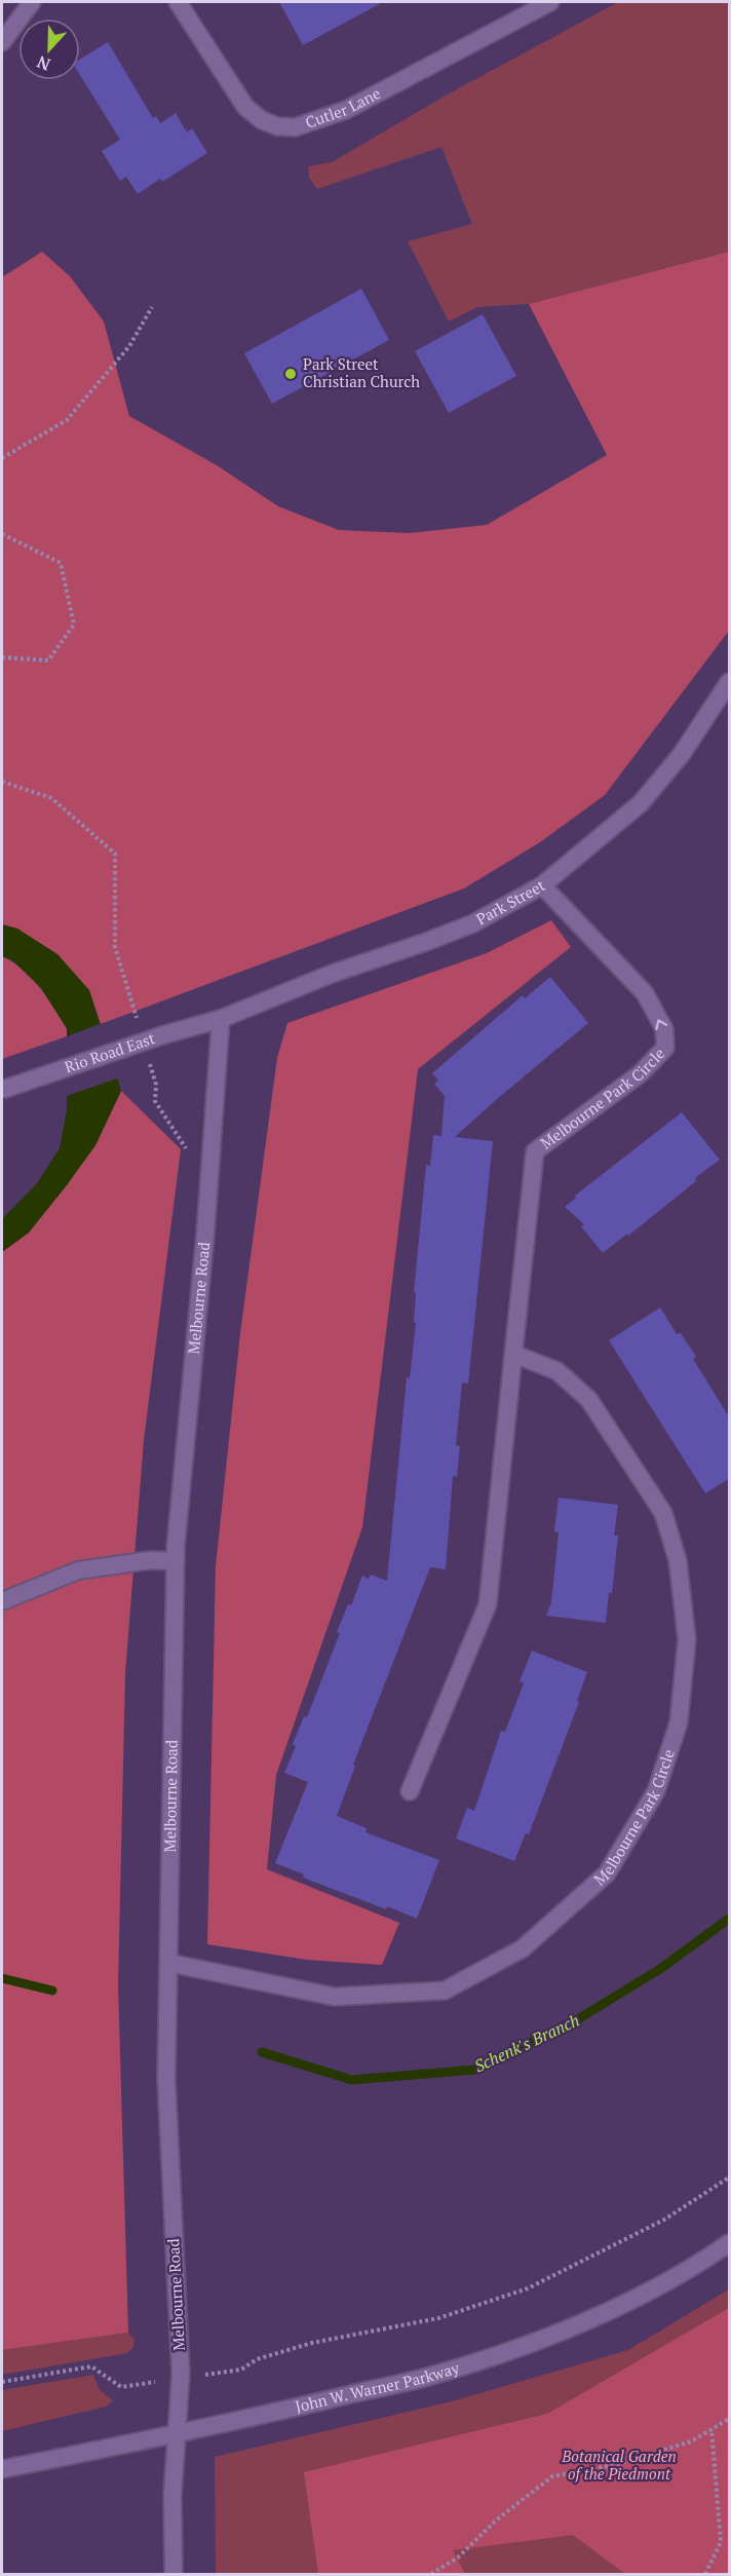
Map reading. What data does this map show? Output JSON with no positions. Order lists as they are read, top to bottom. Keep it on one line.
{"streets":{"street":["Cutler Lane","Park Street","Rio Road East","Melbourne Park Circle","Melbourne Road","John W. Warner Parkway"]},"crossings":[["Park Street","Rio Road East"],["Park Street","Melbourne Park Circle"],["Park Street","Melbourne Road"],["Rio Road East","Melbourne Road"],["Melbourne Park Circle","Melbourne Road"],["Melbourne Road","John W. Warner Parkway"]],"water":["Schenk's Branch"],"parks":["Botanical Garden of the Piedmont"],"places":["Park Street Christian Church"],"north":"bottom"}
